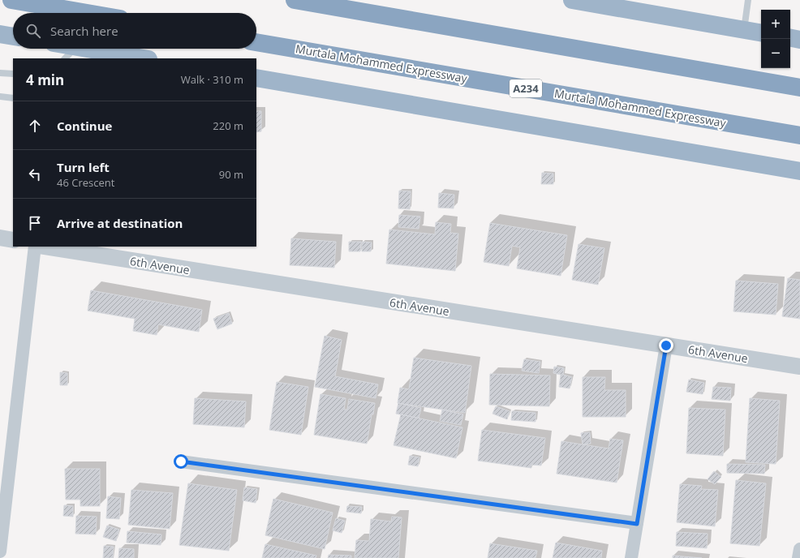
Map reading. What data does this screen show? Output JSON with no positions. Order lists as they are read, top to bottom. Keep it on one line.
{"streets":{"highway":["Murtala Mohammed Expressway","A234"],"street":["6th Avenue"]},"page":{"map_buttons":["+","−"],"search":"Search here","heading":["4 min","Walk · 310 m"],"list":[["Continue","220 m"],["Turn left","46 Crescent","90 m"],"Arrive at destination"]}}
